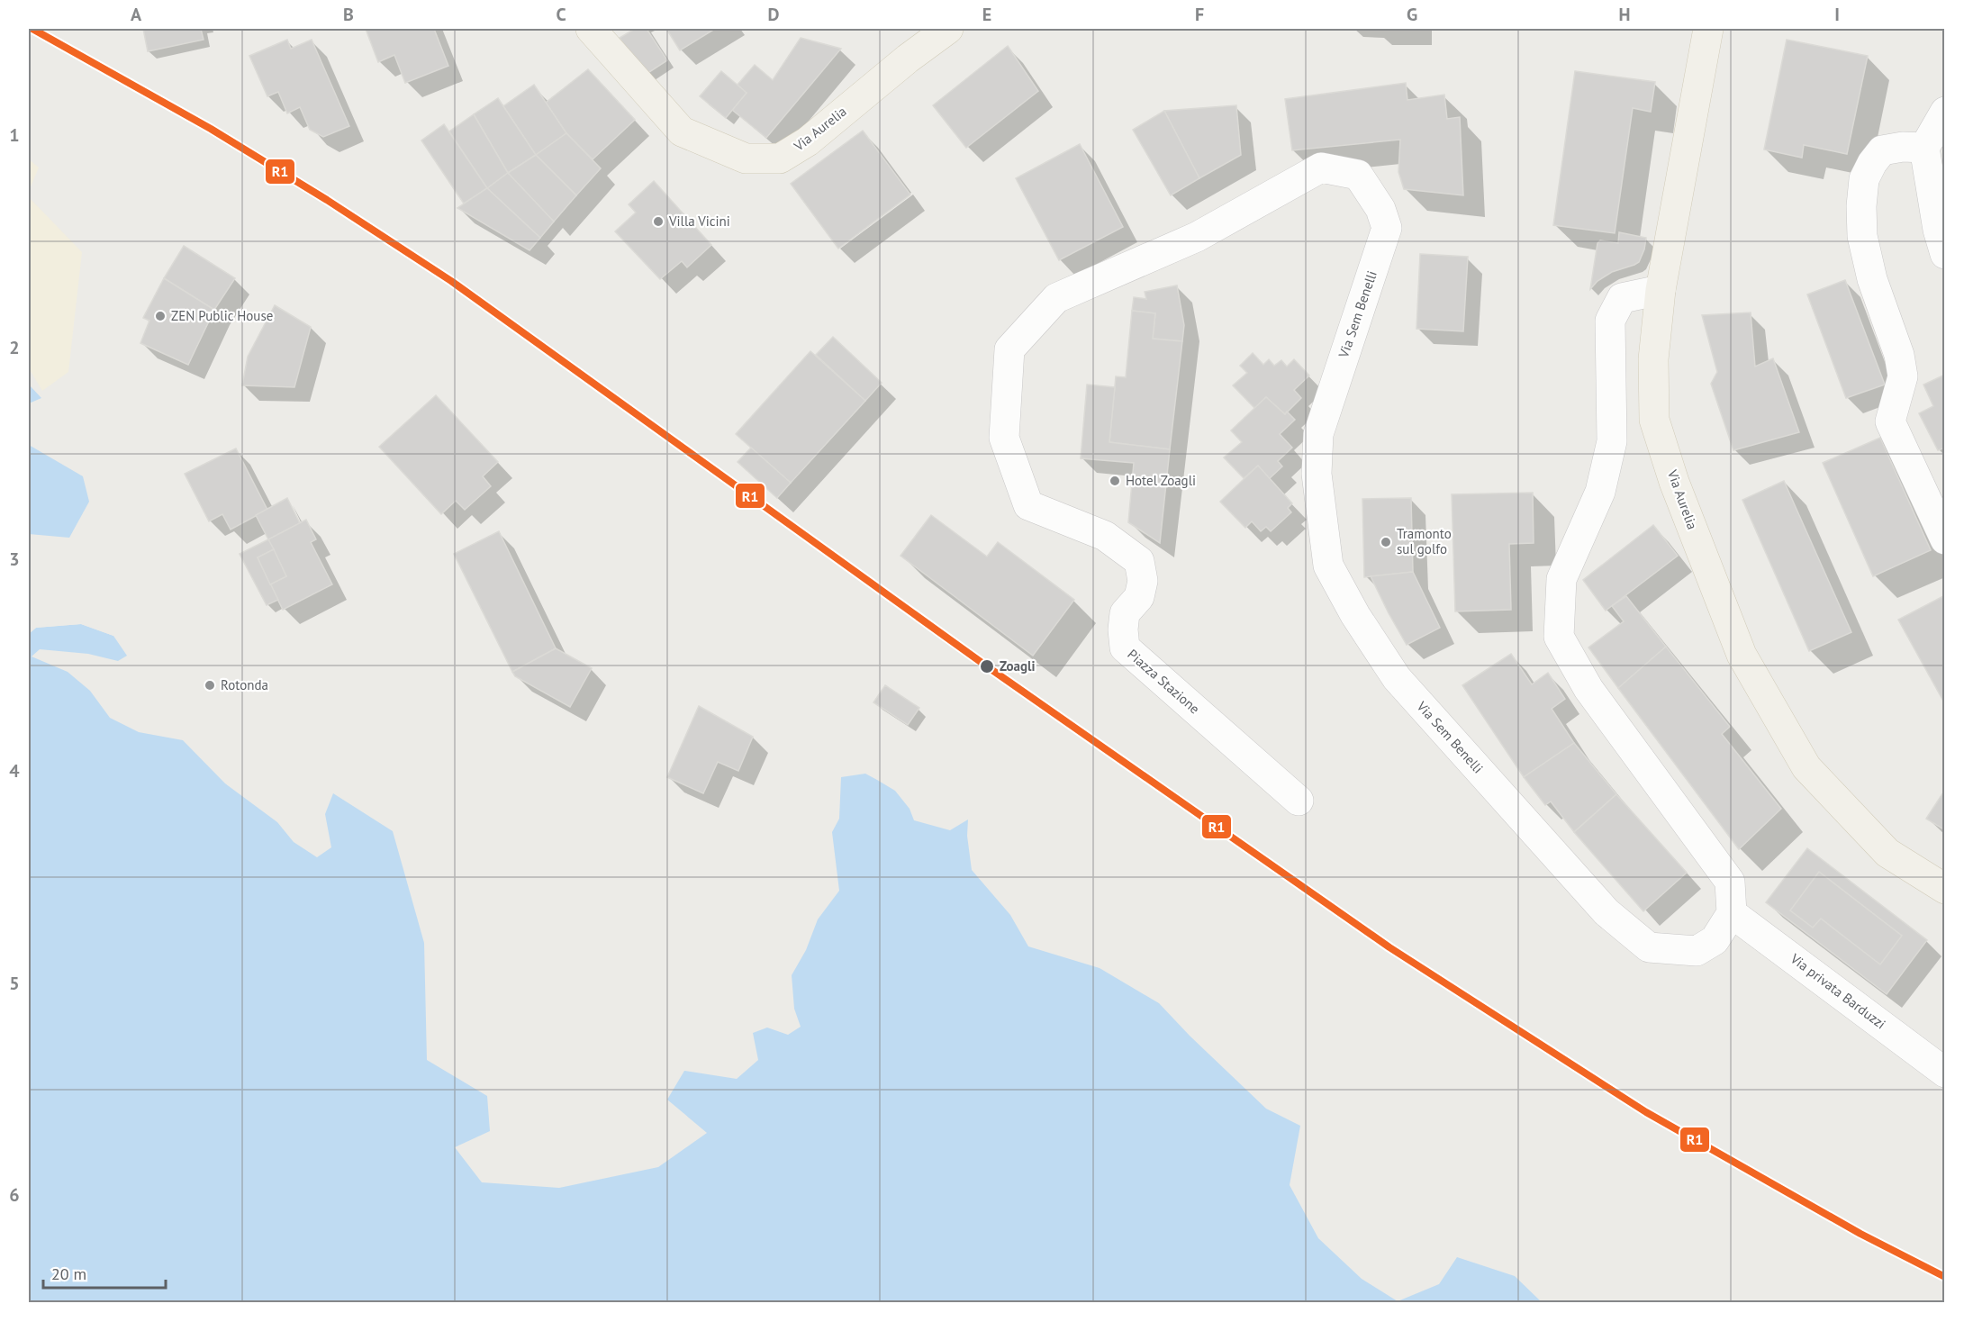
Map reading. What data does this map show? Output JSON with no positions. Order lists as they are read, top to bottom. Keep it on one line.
{"streets":{"main road":["Via Aurelia"],"street":["Via Sem Benelli","Piazza Stazione","Via privata Barduzzi"]},"crossings":[["Via Sem Benelli","Piazza Stazione"],["Via Sem Benelli","Via privata Barduzzi"]],"places":["Villa Vicini","ZEN Public House","Hotel Zoagli","Tramonto sul golfo","Zoagli","Rotonda"],"lines":["transit line R1"],"scale_bar":"20 m","grid":{"columns":["A","B","C","D","E","F","G","H","I"],"rows":["1","2","3","4","5","6"]}}
